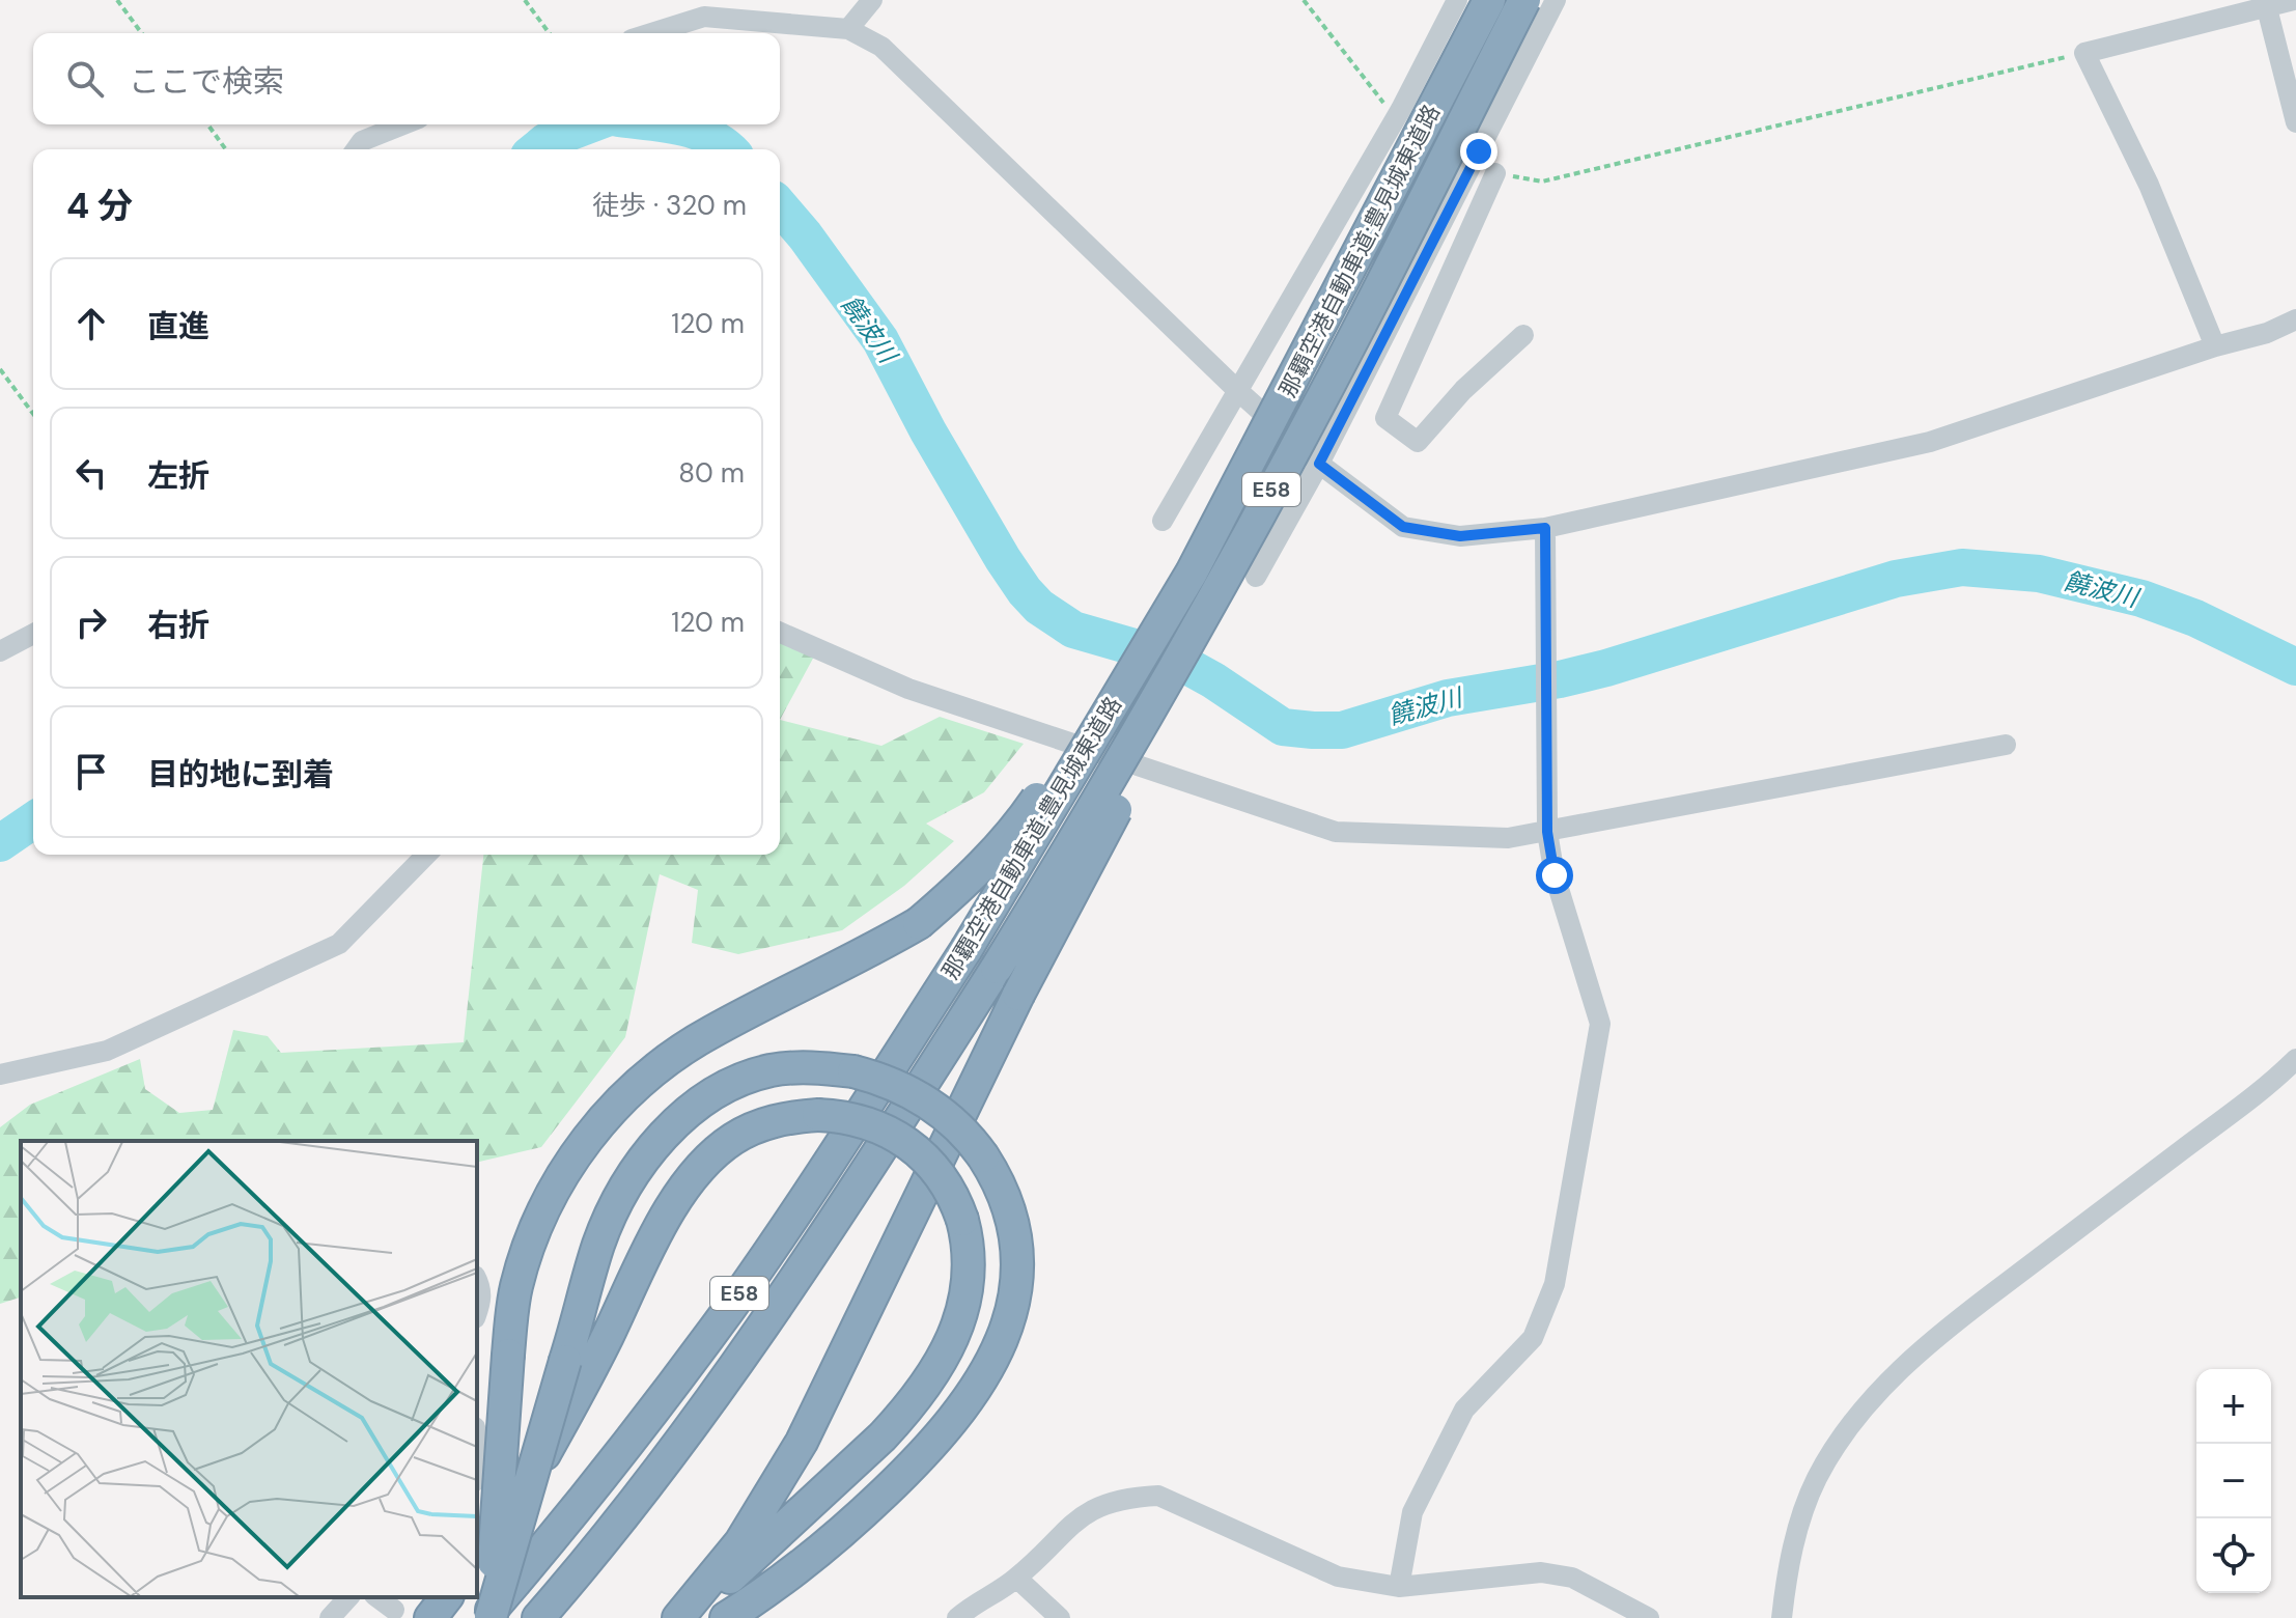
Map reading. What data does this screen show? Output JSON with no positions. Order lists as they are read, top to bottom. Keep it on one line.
{"streets":{"highway":["那覇空港自動車道;豊見城東道路","E58"]},"water":["饒波川"],"page":{"search":"ここで検索","heading":["4 分","徒歩 · 320 m"],"list":[["直進","120 m"],["左折","80 m"],["右折","120 m"],"目的地に到着"],"map_buttons":["+","−"]}}
